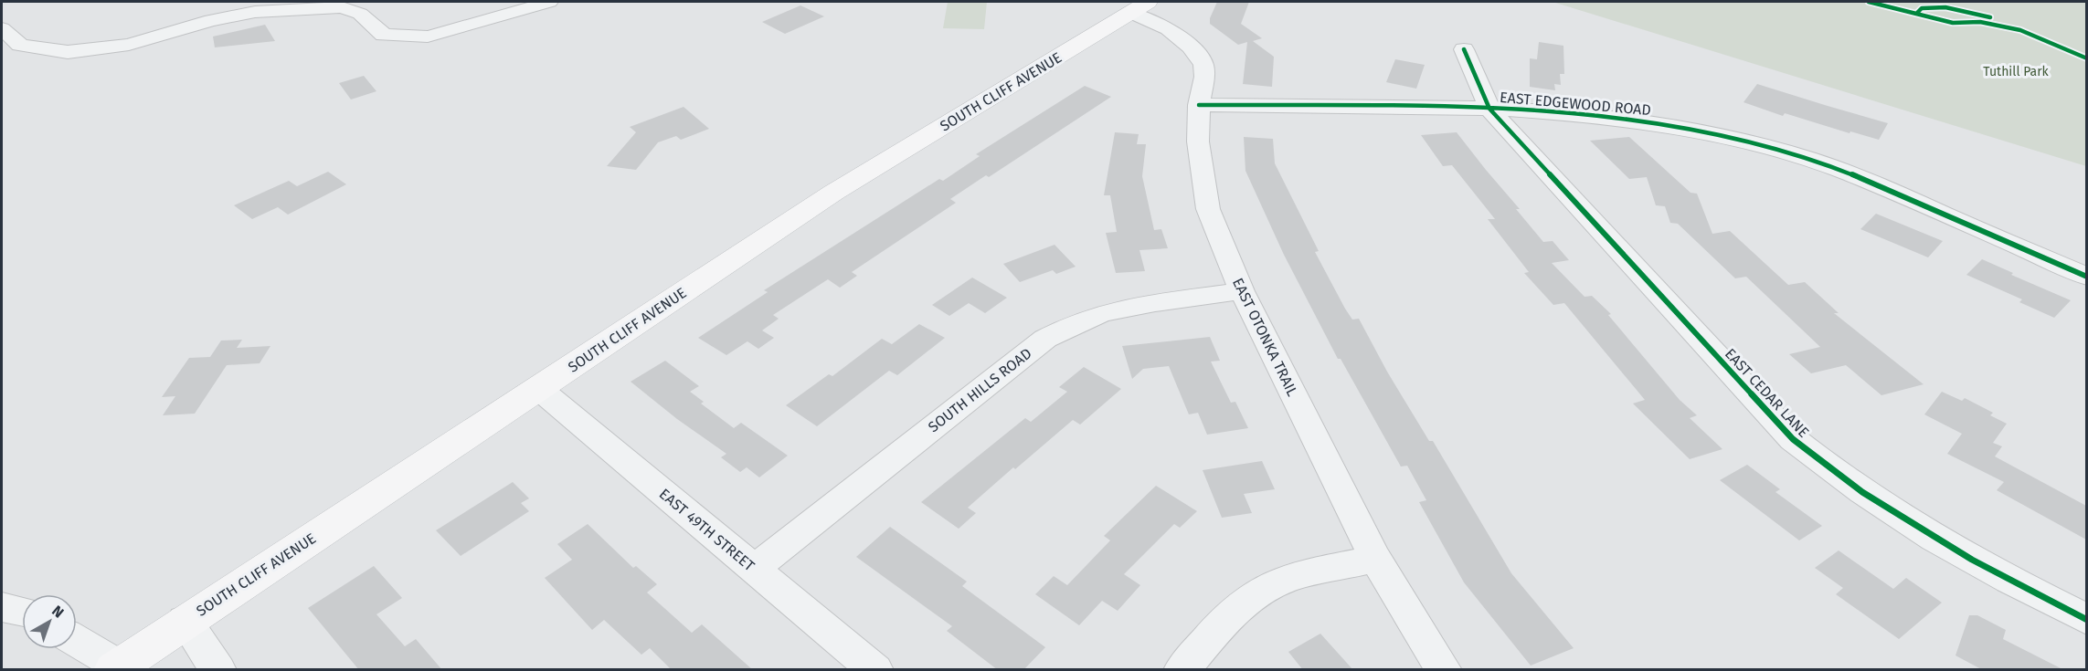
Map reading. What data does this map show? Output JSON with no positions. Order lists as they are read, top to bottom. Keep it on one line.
{"streets":{"main road":["SOUTH CLIFF AVENUE"],"street":["EAST EDGEWOOD ROAD","EAST OTONKA TRAIL","SOUTH HILLS ROAD","EAST CEDAR LANE","EAST 49TH STREET"]},"crossings":[["SOUTH CLIFF AVENUE","EAST OTONKA TRAIL"],["SOUTH CLIFF AVENUE","EAST 49TH STREET"],["EAST EDGEWOOD ROAD","EAST OTONKA TRAIL"],["EAST EDGEWOOD ROAD","EAST CEDAR LANE"],["EAST OTONKA TRAIL","SOUTH HILLS ROAD"],["SOUTH HILLS ROAD","EAST 49TH STREET"]],"parks":["Tuthill Park"],"north":"top right"}
